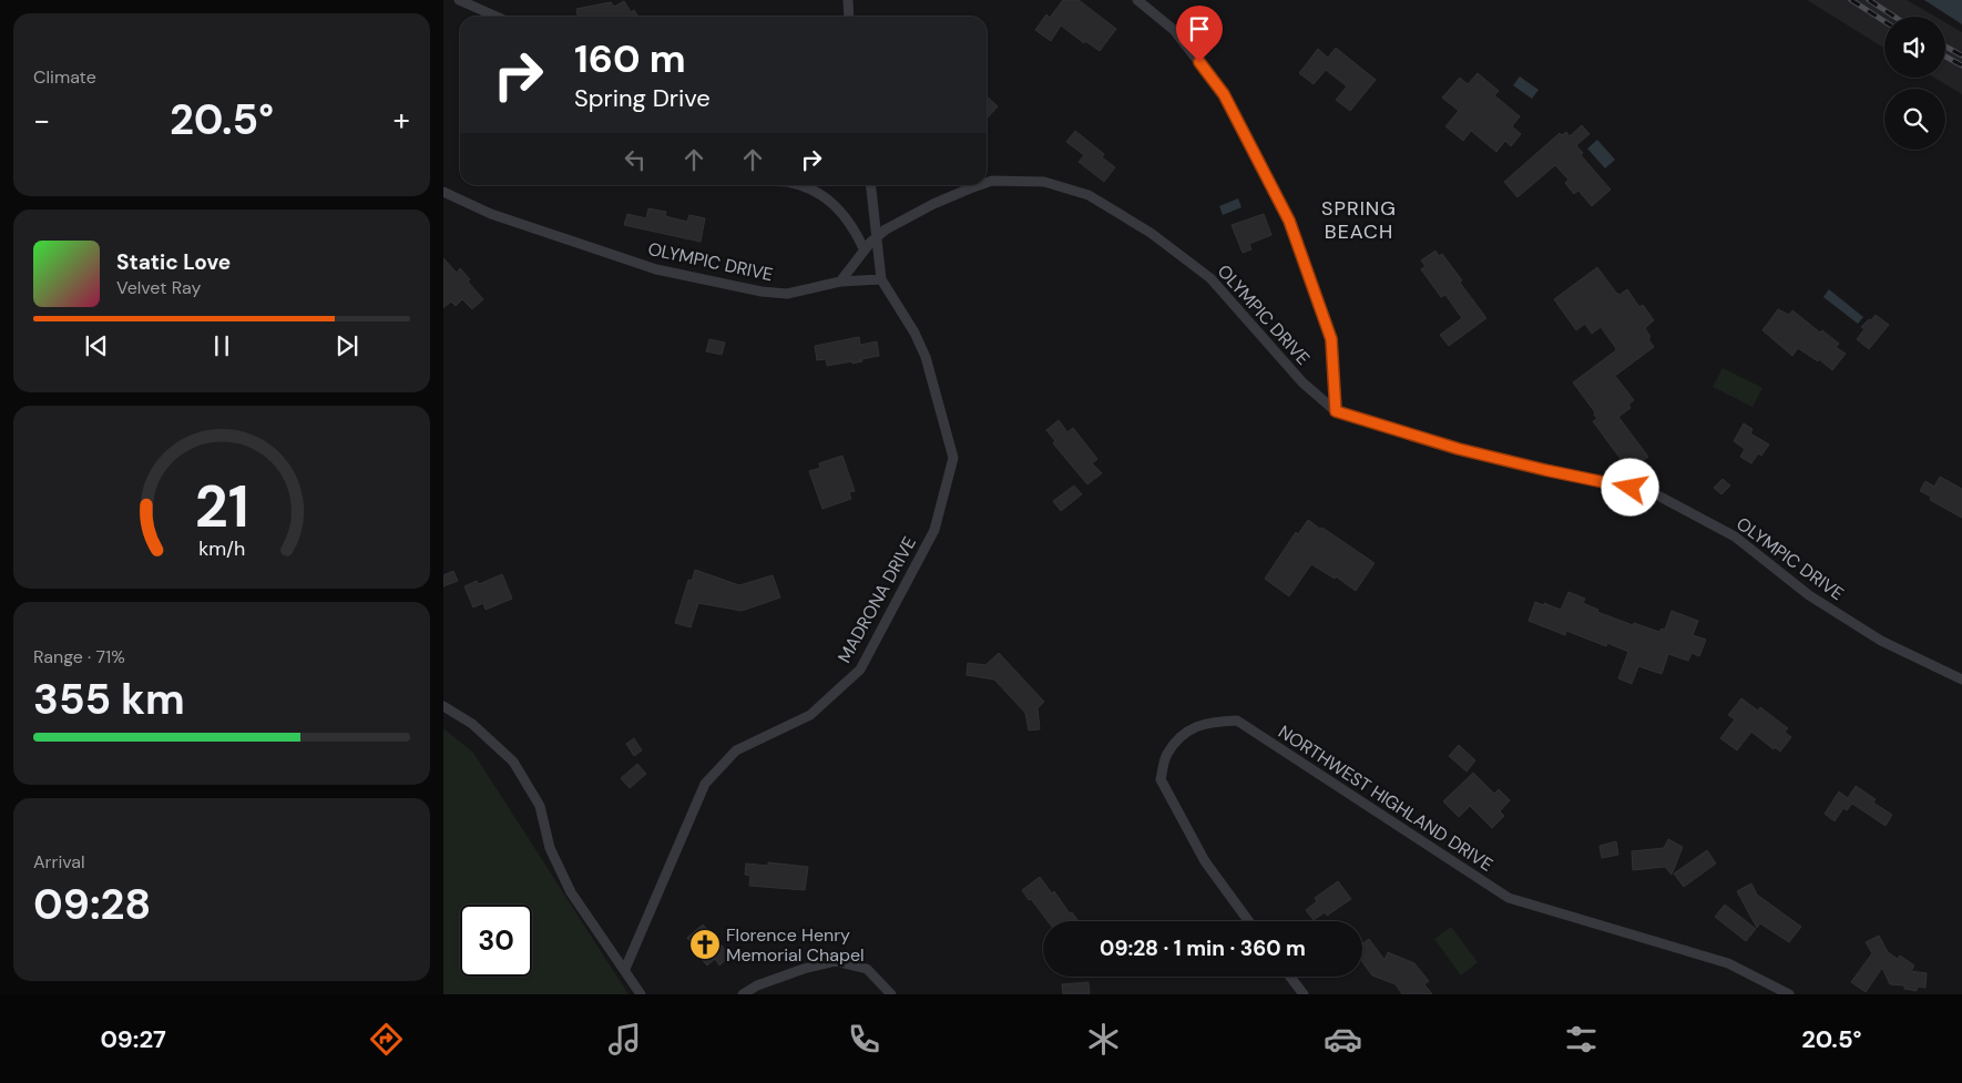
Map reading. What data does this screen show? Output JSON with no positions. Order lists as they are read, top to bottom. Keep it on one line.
{"streets":{"street":["OLYMPIC DRIVE","MADRONA DRIVE","NORTHWEST HIGHLAND DRIVE"]},"districts":["SPRING BEACH"],"places":{"church":["Florence Henry Memorial Chapel"]},"page":{"tile":["Climate",["Range · 71%","355 km"],["Arrival","09:28"]],"turn":["160 m","Spring Drive"],"heat":["−","20.5°","+"],"song":["Static Love","Velvet Ray"],"limit":"30","trip":"09:28 · 1 min · 360 m","tabs":["09:27","20.5°"],"gauge":["21","km/h"]}}
